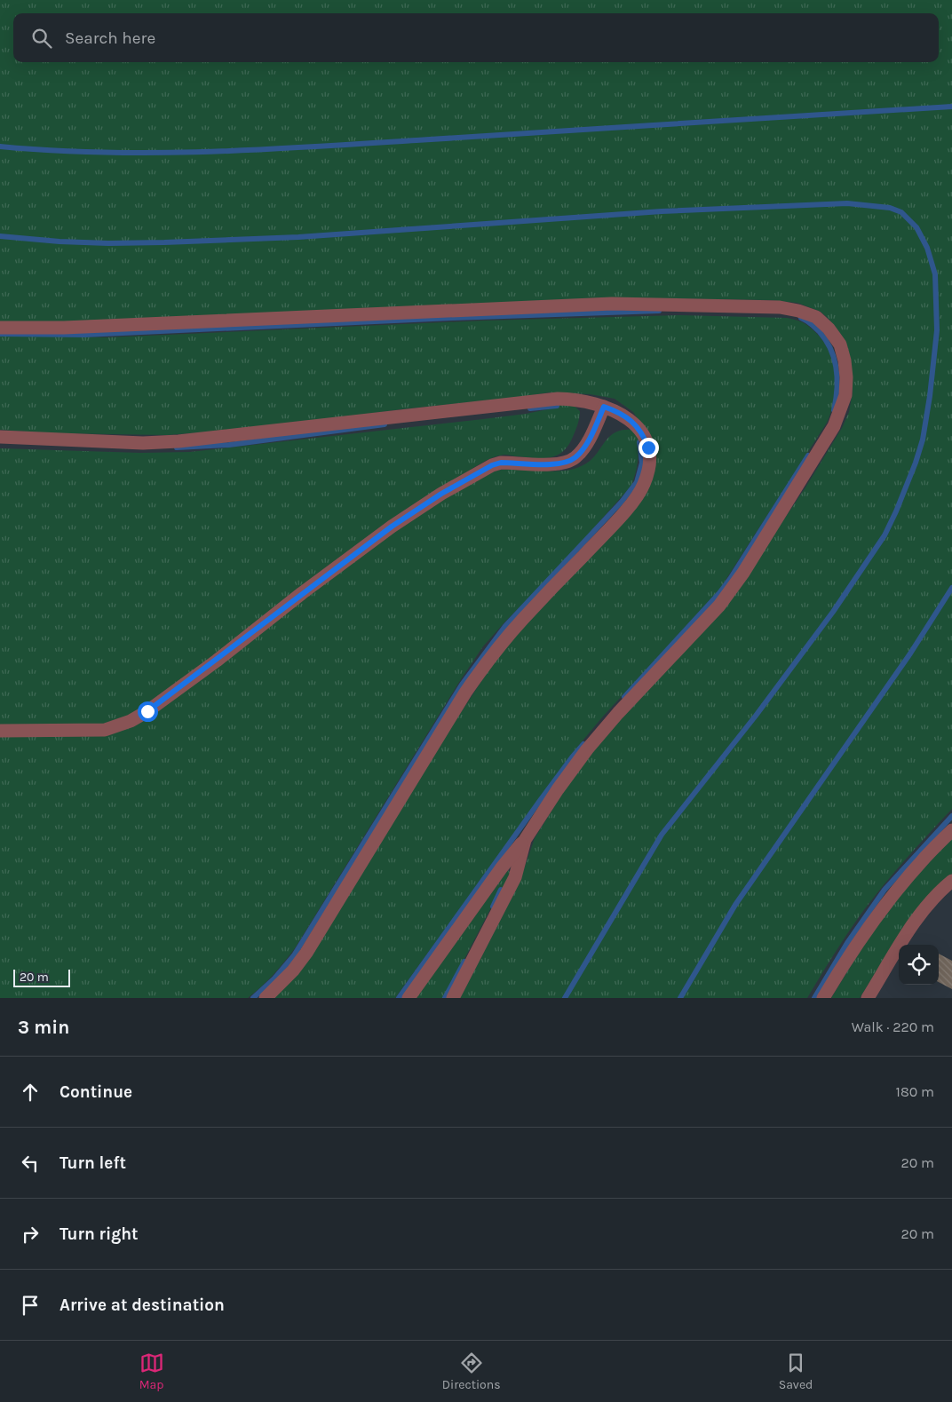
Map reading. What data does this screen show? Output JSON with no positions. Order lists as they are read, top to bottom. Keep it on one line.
{"scale_bar":"20 m","page":{"search":"Search here","scale":"20 m","heading":["3 min","Walk · 220 m"],"list":[["Continue","180 m"],["Turn left","20 m"],["Turn right","20 m"],"Arrive at destination"],"nav":["Map","Directions","Saved"]}}
